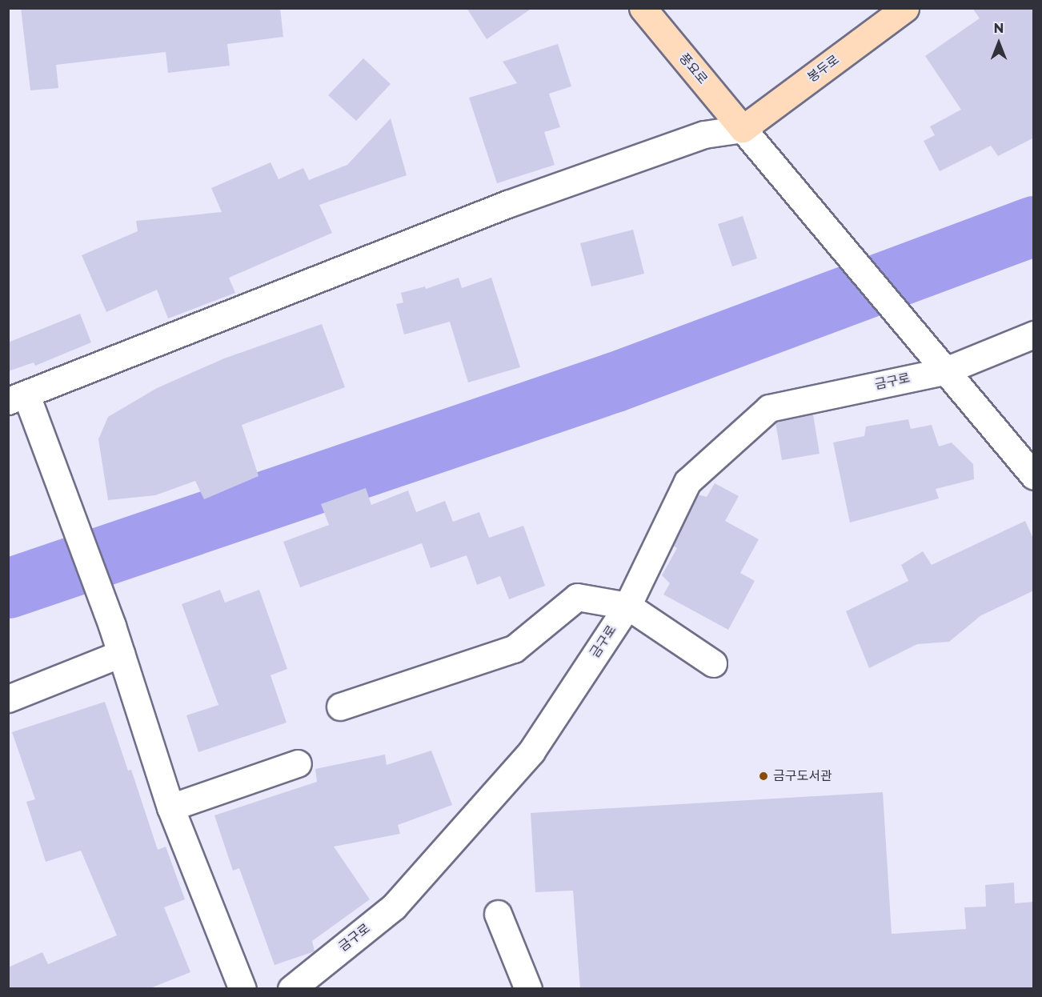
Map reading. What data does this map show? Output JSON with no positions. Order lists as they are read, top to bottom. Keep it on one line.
{"streets":{"main road":["풍요로","봉두로"],"street":["금구로"]},"crossings":[["풍요로","봉두로"]],"places":["금구도서관"],"north":"top"}
